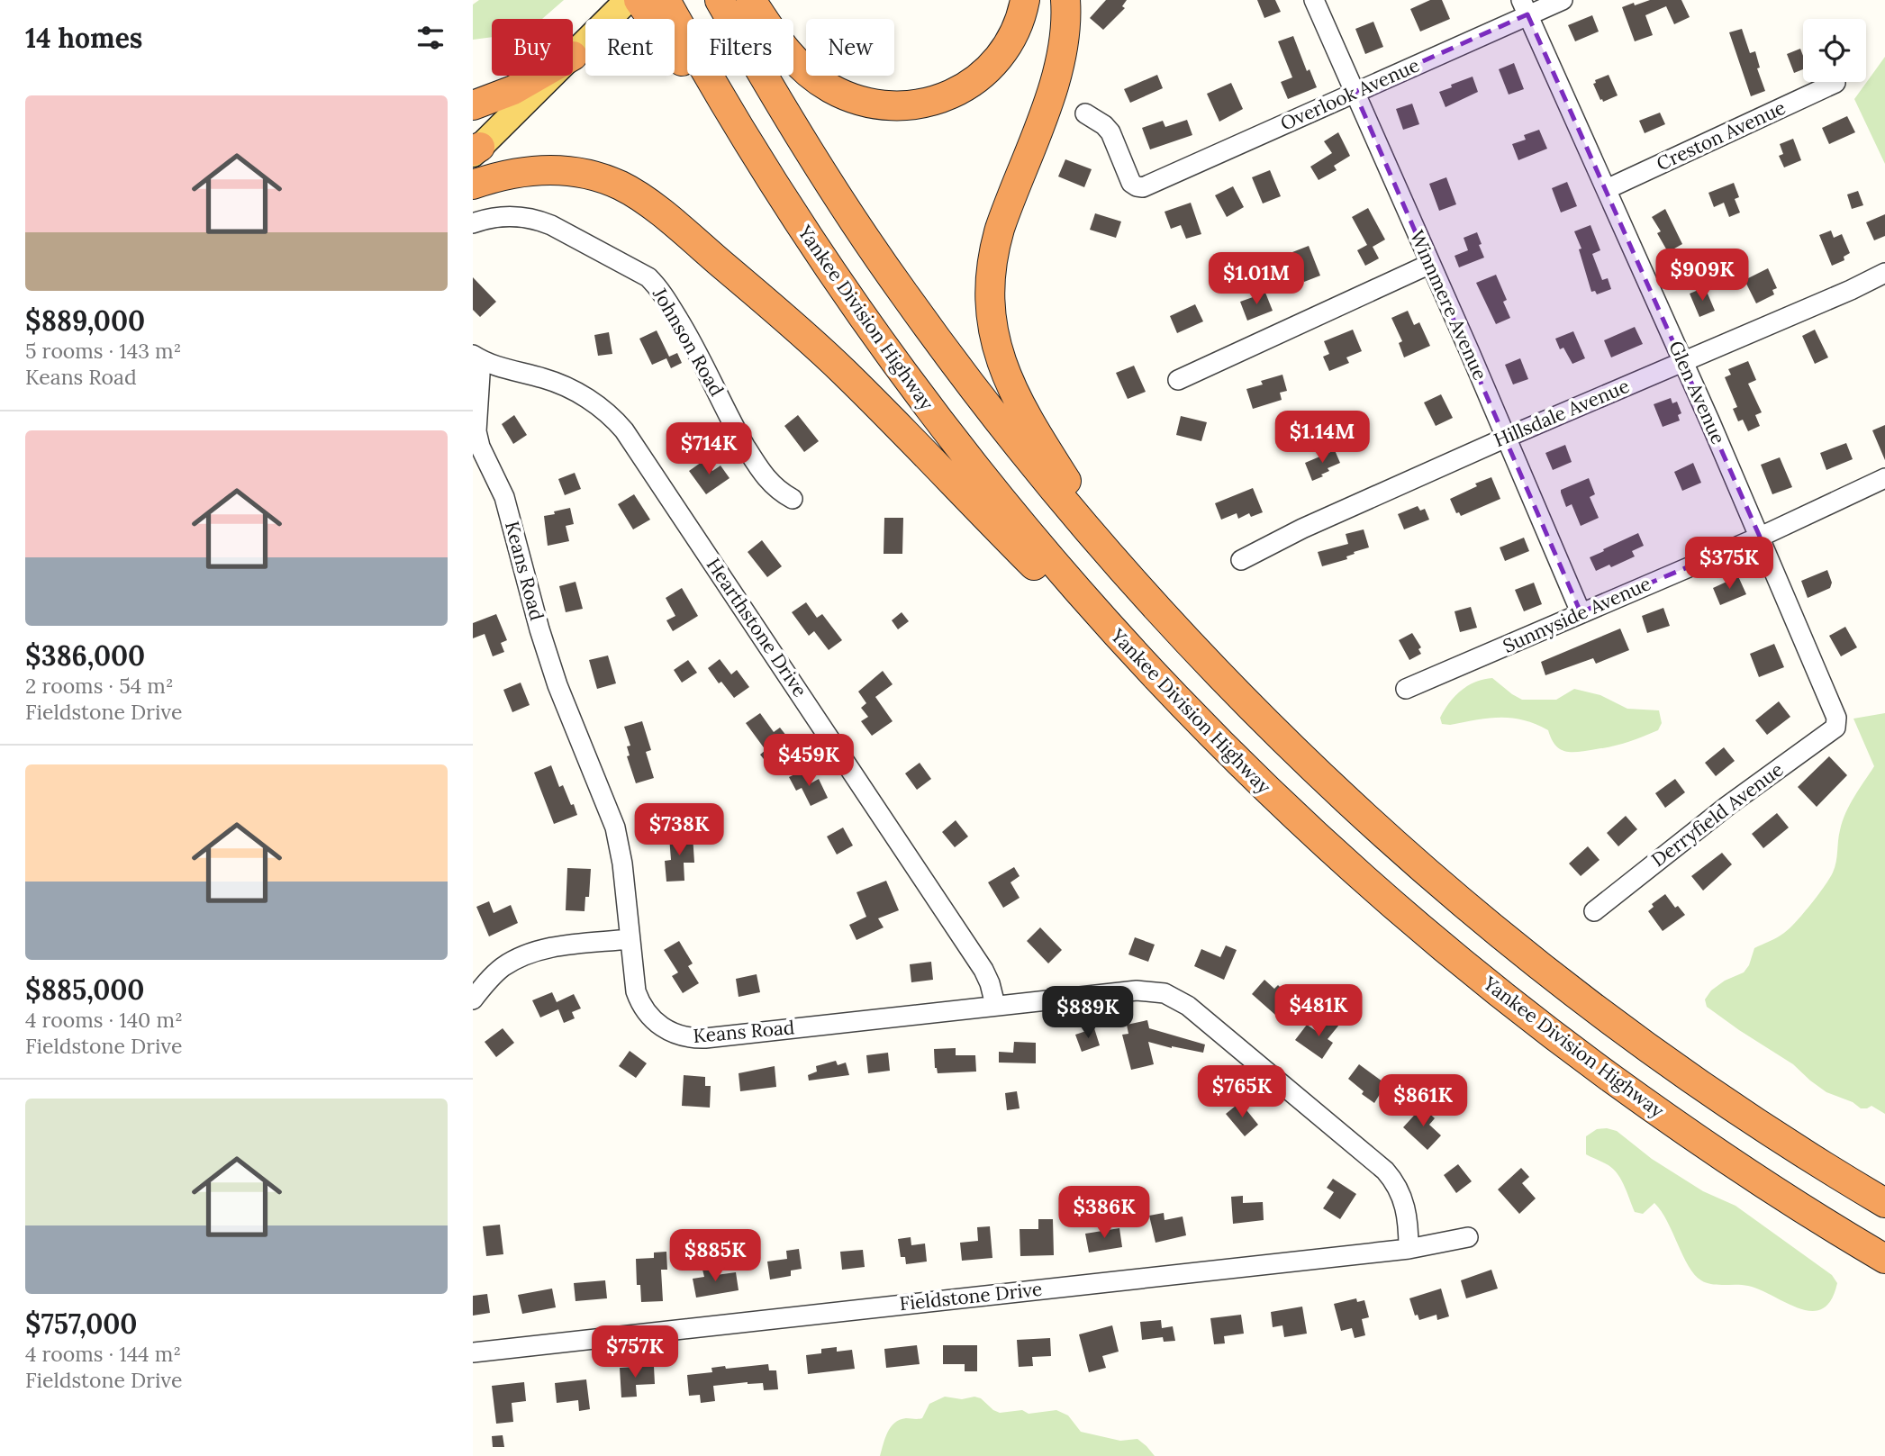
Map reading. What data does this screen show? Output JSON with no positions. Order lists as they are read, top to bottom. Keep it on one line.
{"streets":{"highway":["Yankee Division Highway"],"street":["Overlook Avenue","Creston Avenue","Winnmere Avenue","Johnson Road","Glen Avenue","Hillsdale Avenue","Keans Road","Sunnyside Avenue","Hearthstone Drive","Derryfield Avenue","Fieldstone Drive"]},"crossings":[["Overlook Avenue","Winnmere Avenue"],["Overlook Avenue","Glen Avenue"],["Creston Avenue","Glen Avenue"],["Winnmere Avenue","Hillsdale Avenue"],["Winnmere Avenue","Sunnyside Avenue"],["Glen Avenue","Hillsdale Avenue"],["Glen Avenue","Sunnyside Avenue"],["Glen Avenue","Derryfield Avenue"],["Keans Road","Hearthstone Drive"],["Keans Road","Fieldstone Drive"]],"page":{"heading":"14 homes","chip":["Buy","Rent","Filters","New"],"list":[{"name":"$889,000","note":"5 rooms · 143 m² · Keans Road"},{"name":"$386,000","note":"2 rooms · 54 m² · Fieldstone Drive"},{"name":"$885,000","note":"4 rooms · 140 m² · Fieldstone Drive"},{"name":"$757,000","note":"4 rooms · 144 m² · Fieldstone Drive"}],"price":["$909K","$1.01M","$1.14M","$714K","$375K","$459K","$738K","$481K","$889K","$765K","$861K","$386K","$885K","$757K"]}}
